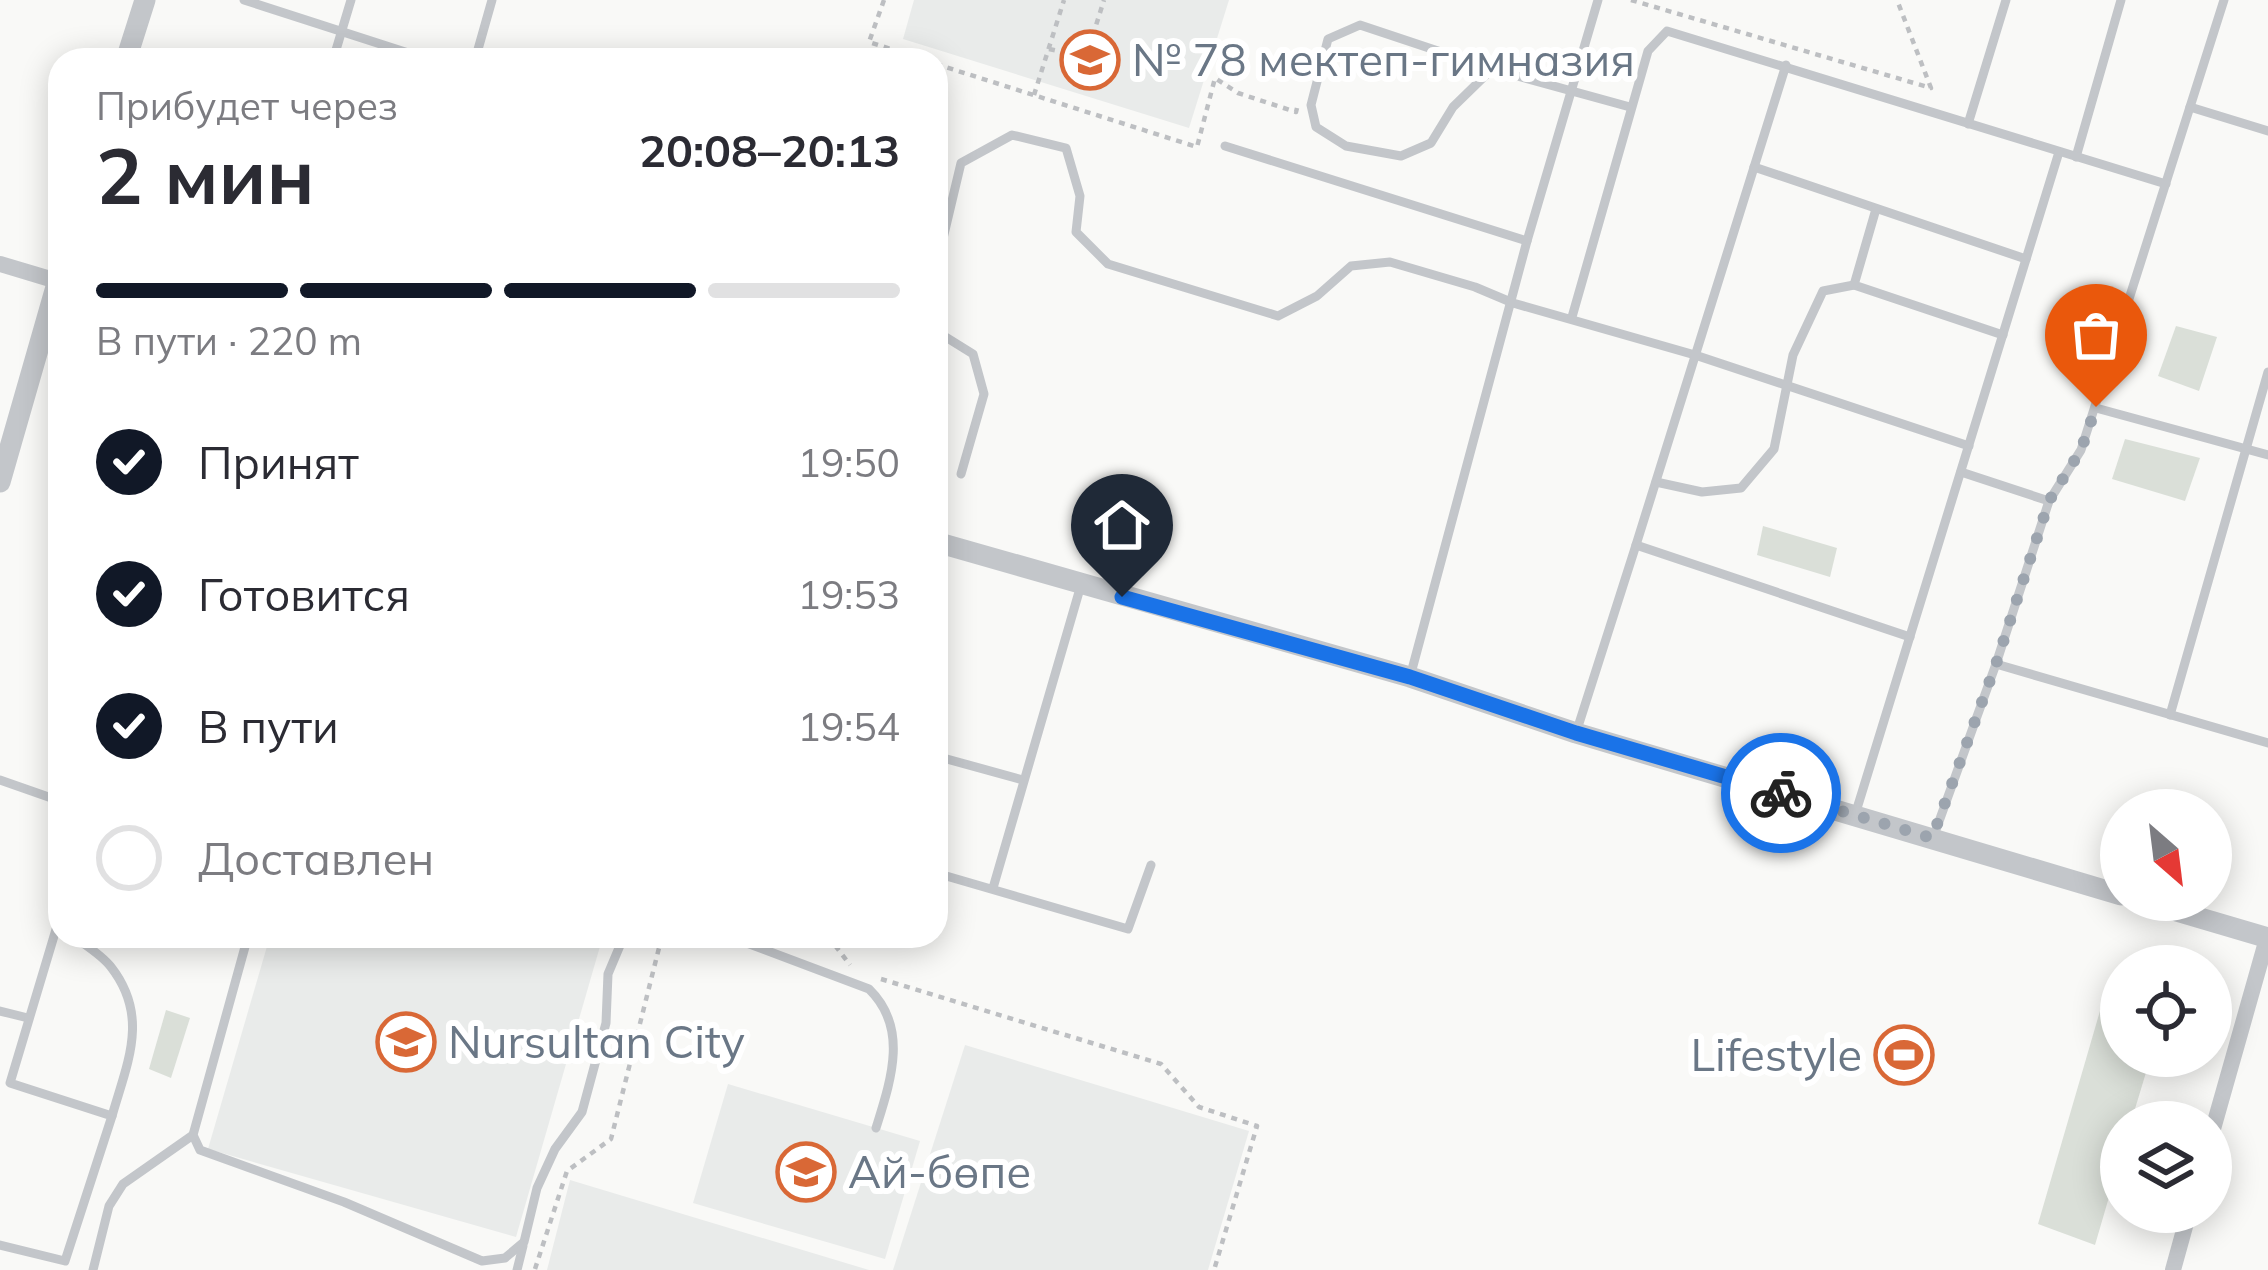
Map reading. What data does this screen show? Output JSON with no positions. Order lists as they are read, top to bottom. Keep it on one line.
{"places":{"school or university":["№ 78 мектеп-гимназия","Nursultan City","Ай-бөпе"],"sports":["Lifestyle"]},"north":"bottom right","page":{"heading":["2 мин","Прибудет через","20:08–20:13"],"bar":"В пути · 220 m","list":[["Принят","19:50"],["Готовится","19:53"],["В пути","19:54"],"Доставлен"]}}
